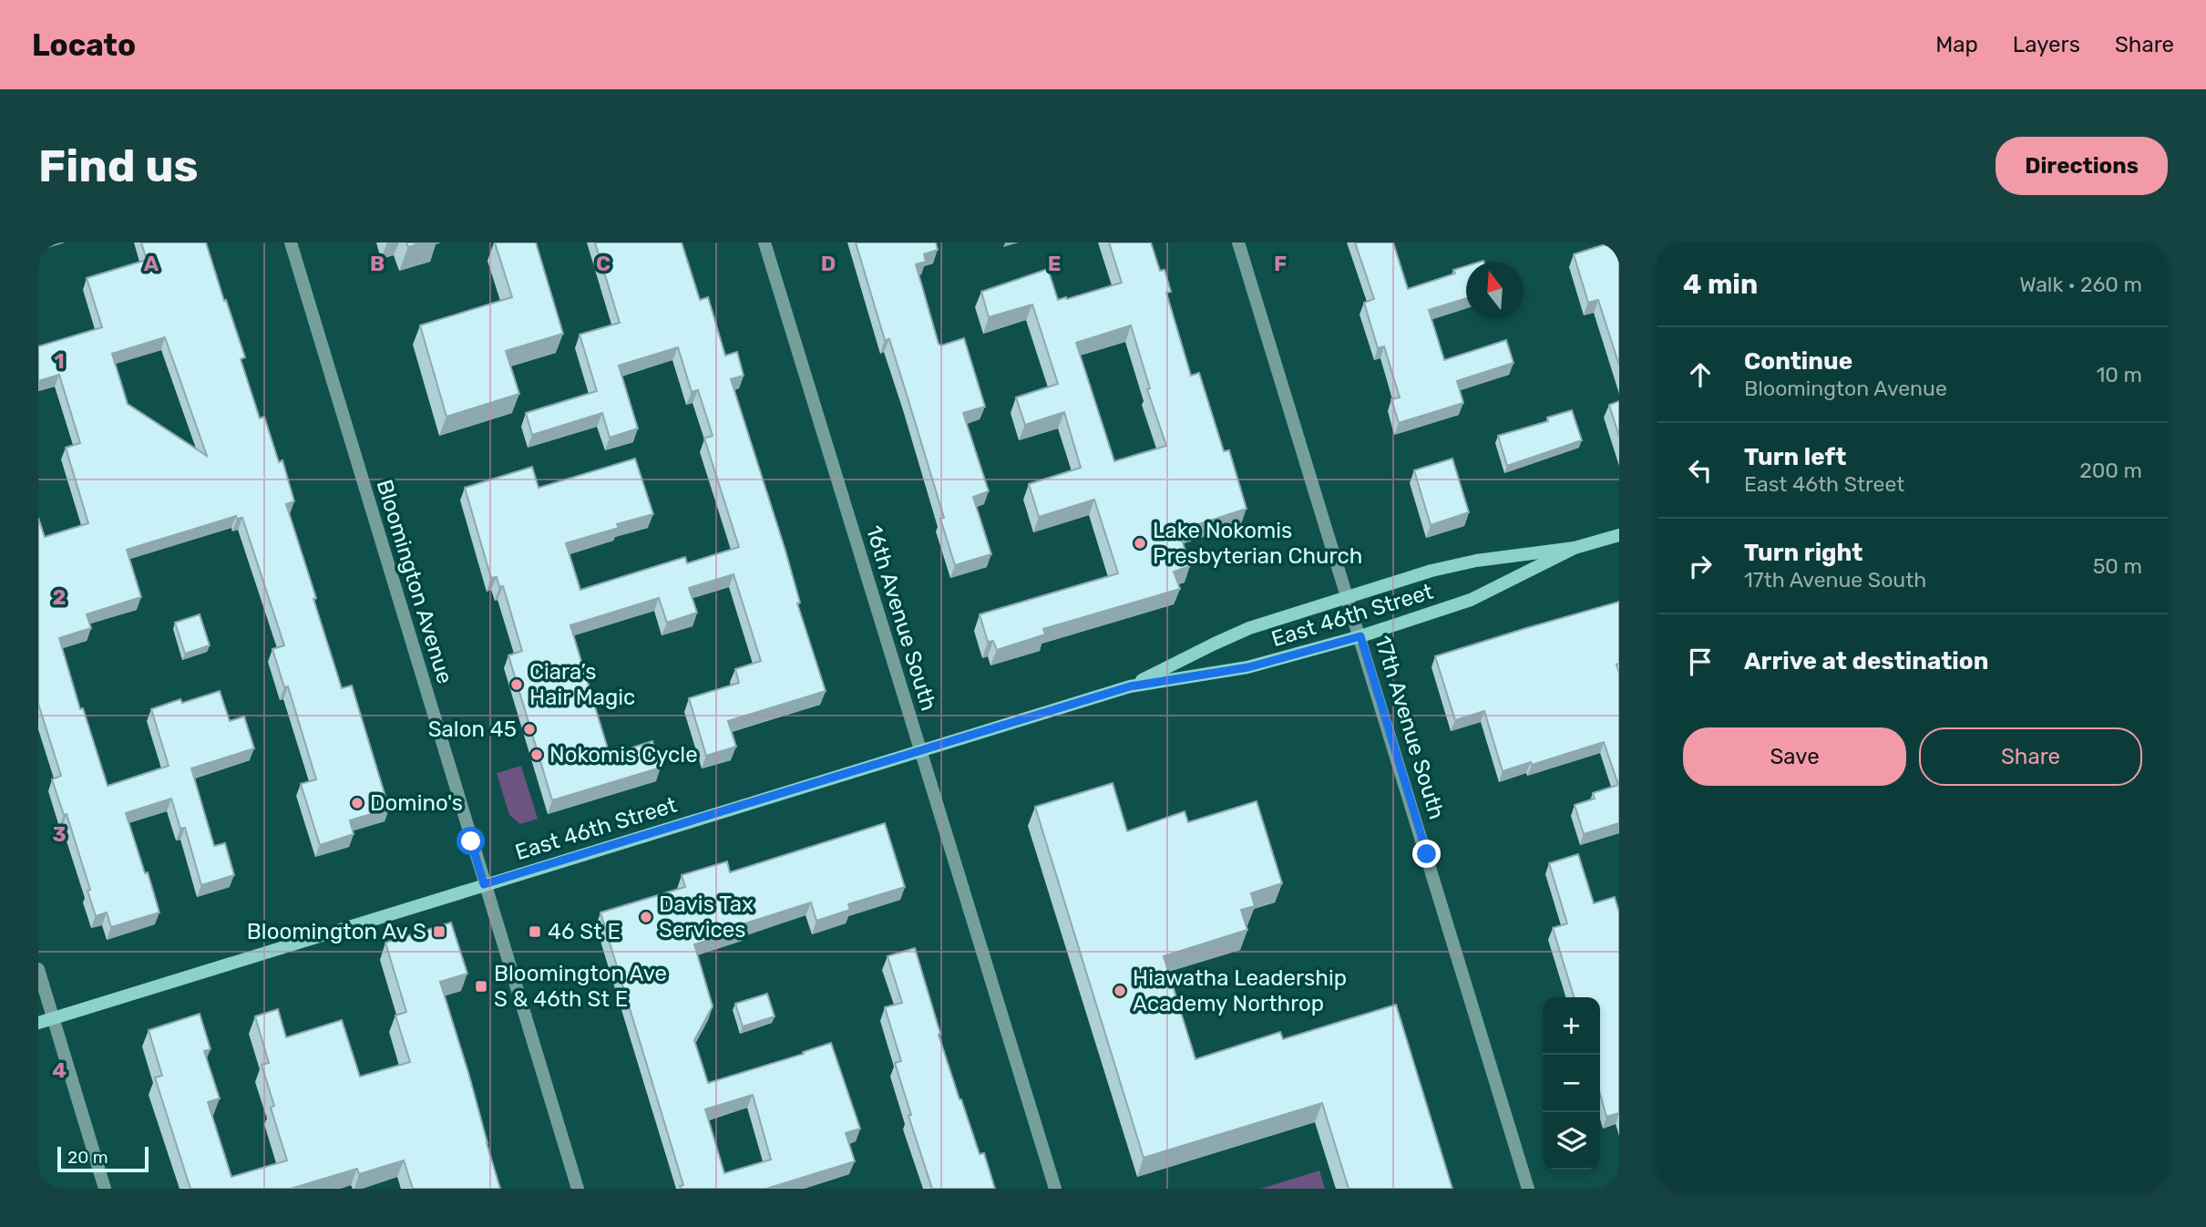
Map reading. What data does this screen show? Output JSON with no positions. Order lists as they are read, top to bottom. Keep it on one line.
{"streets":{"main road":["East 46th Street"],"street":["Bloomington Avenue","16th Avenue South","17th Avenue South"]},"crossings":[["Bloomington Avenue","East 46th Street"],["East 46th Street","16th Avenue South"],["East 46th Street","17th Avenue South"]],"places":{"other":["Lake Nokomis Presbyterian Church","Ciara’s Hair Magic","Salon 45","Nokomis Cycle","Domino's","Davis Tax Services","Hiawatha Leadership Academy Northrop"],"transit":["Bloomington Av S","46 St E","Bloomington Ave S & 46th St E"]},"scale_bar":"20 m","north":"top","page":{"header":"Locato","nav":["Map","Layers","Share"],"buttons":["Directions",["Save","Share"]],"title":"Find us","heading":["4 min","Walk · 260 m"],"list":[["Continue","Bloomington Avenue","10 m"],["Turn left","East 46th Street","200 m"],["Turn right","17th Avenue South","50 m"],"Arrive at destination"],"map_buttons":["+","−"],"scale":"20 m"},"grid":{"columns":["A","B","C","D","E","F"],"rows":["1","2","3","4"]}}
